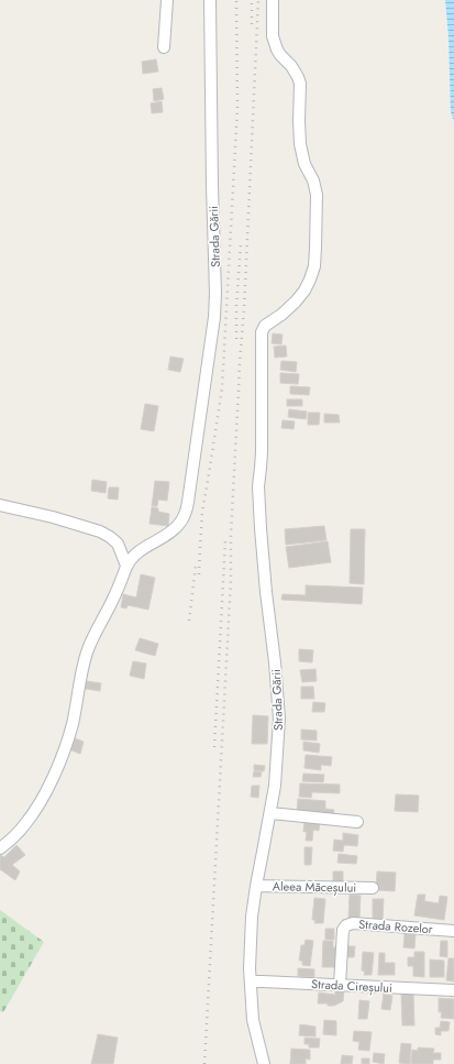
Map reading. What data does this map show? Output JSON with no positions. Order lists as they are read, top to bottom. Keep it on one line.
{"streets":{"street":["Strada Gării","Aleea Măceșului","Strada Rozelor","Strada Cireșului"]},"crossings":[["Strada Gării","Aleea Măceșului"],["Strada Gării","Strada Cireșului"],["Strada Rozelor","Strada Cireșului"]]}
